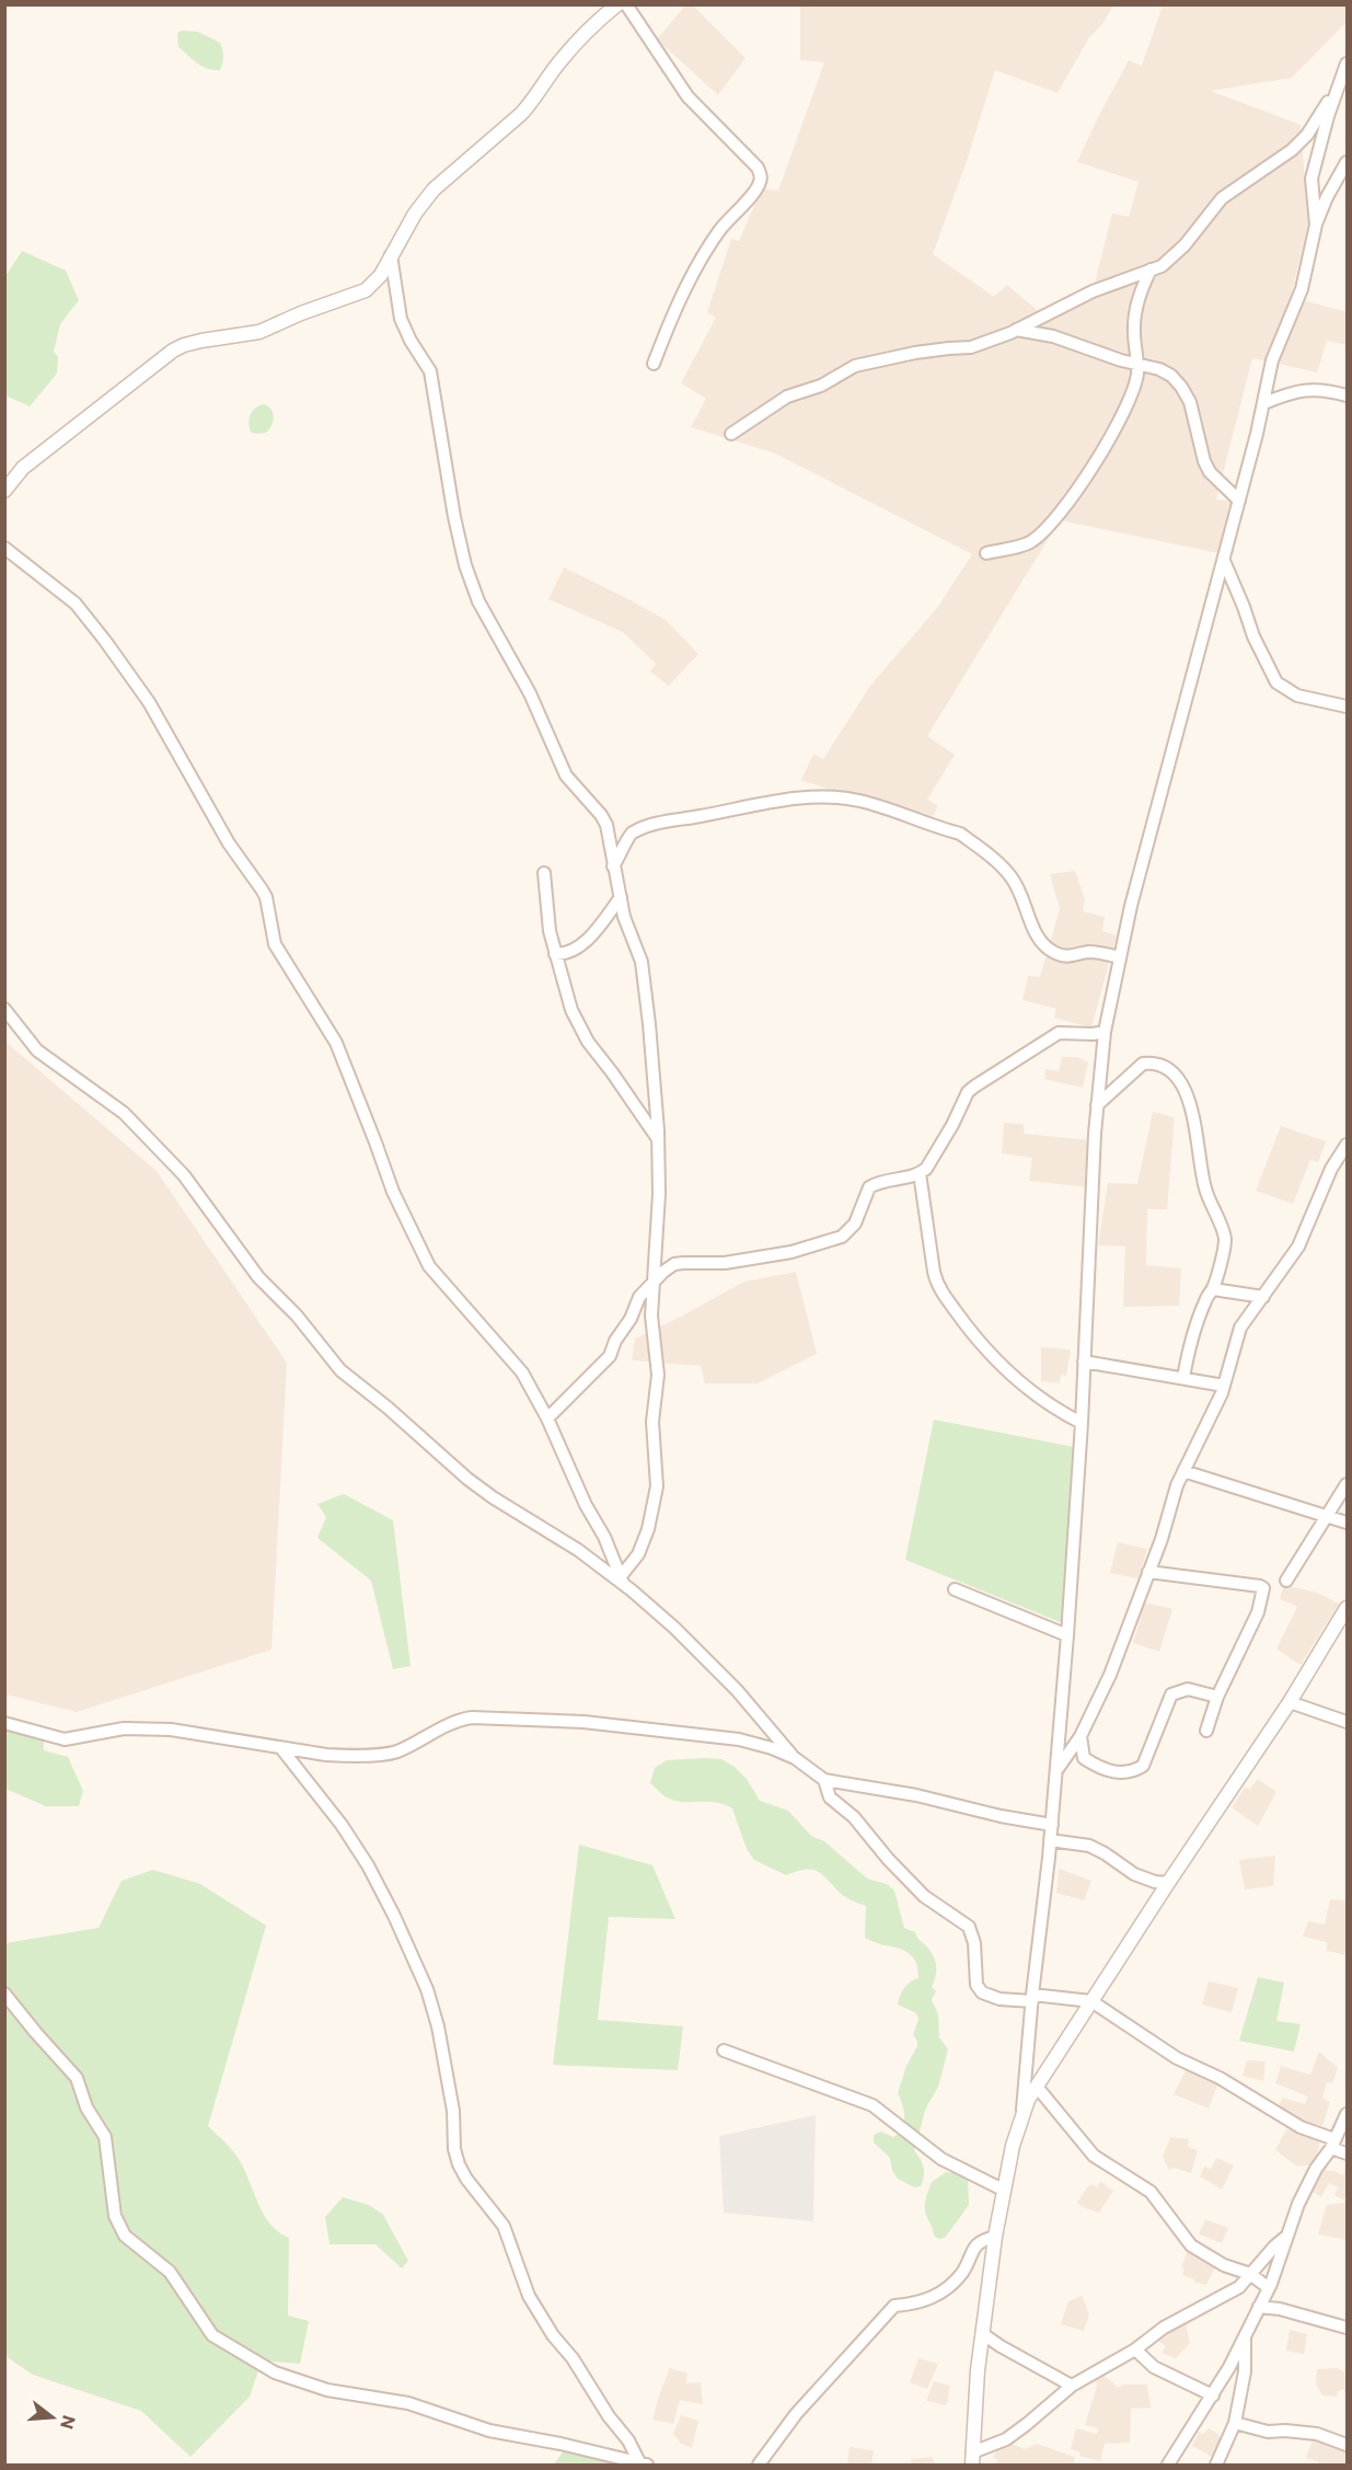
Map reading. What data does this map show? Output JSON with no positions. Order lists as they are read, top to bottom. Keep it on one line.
{"north":"right"}
